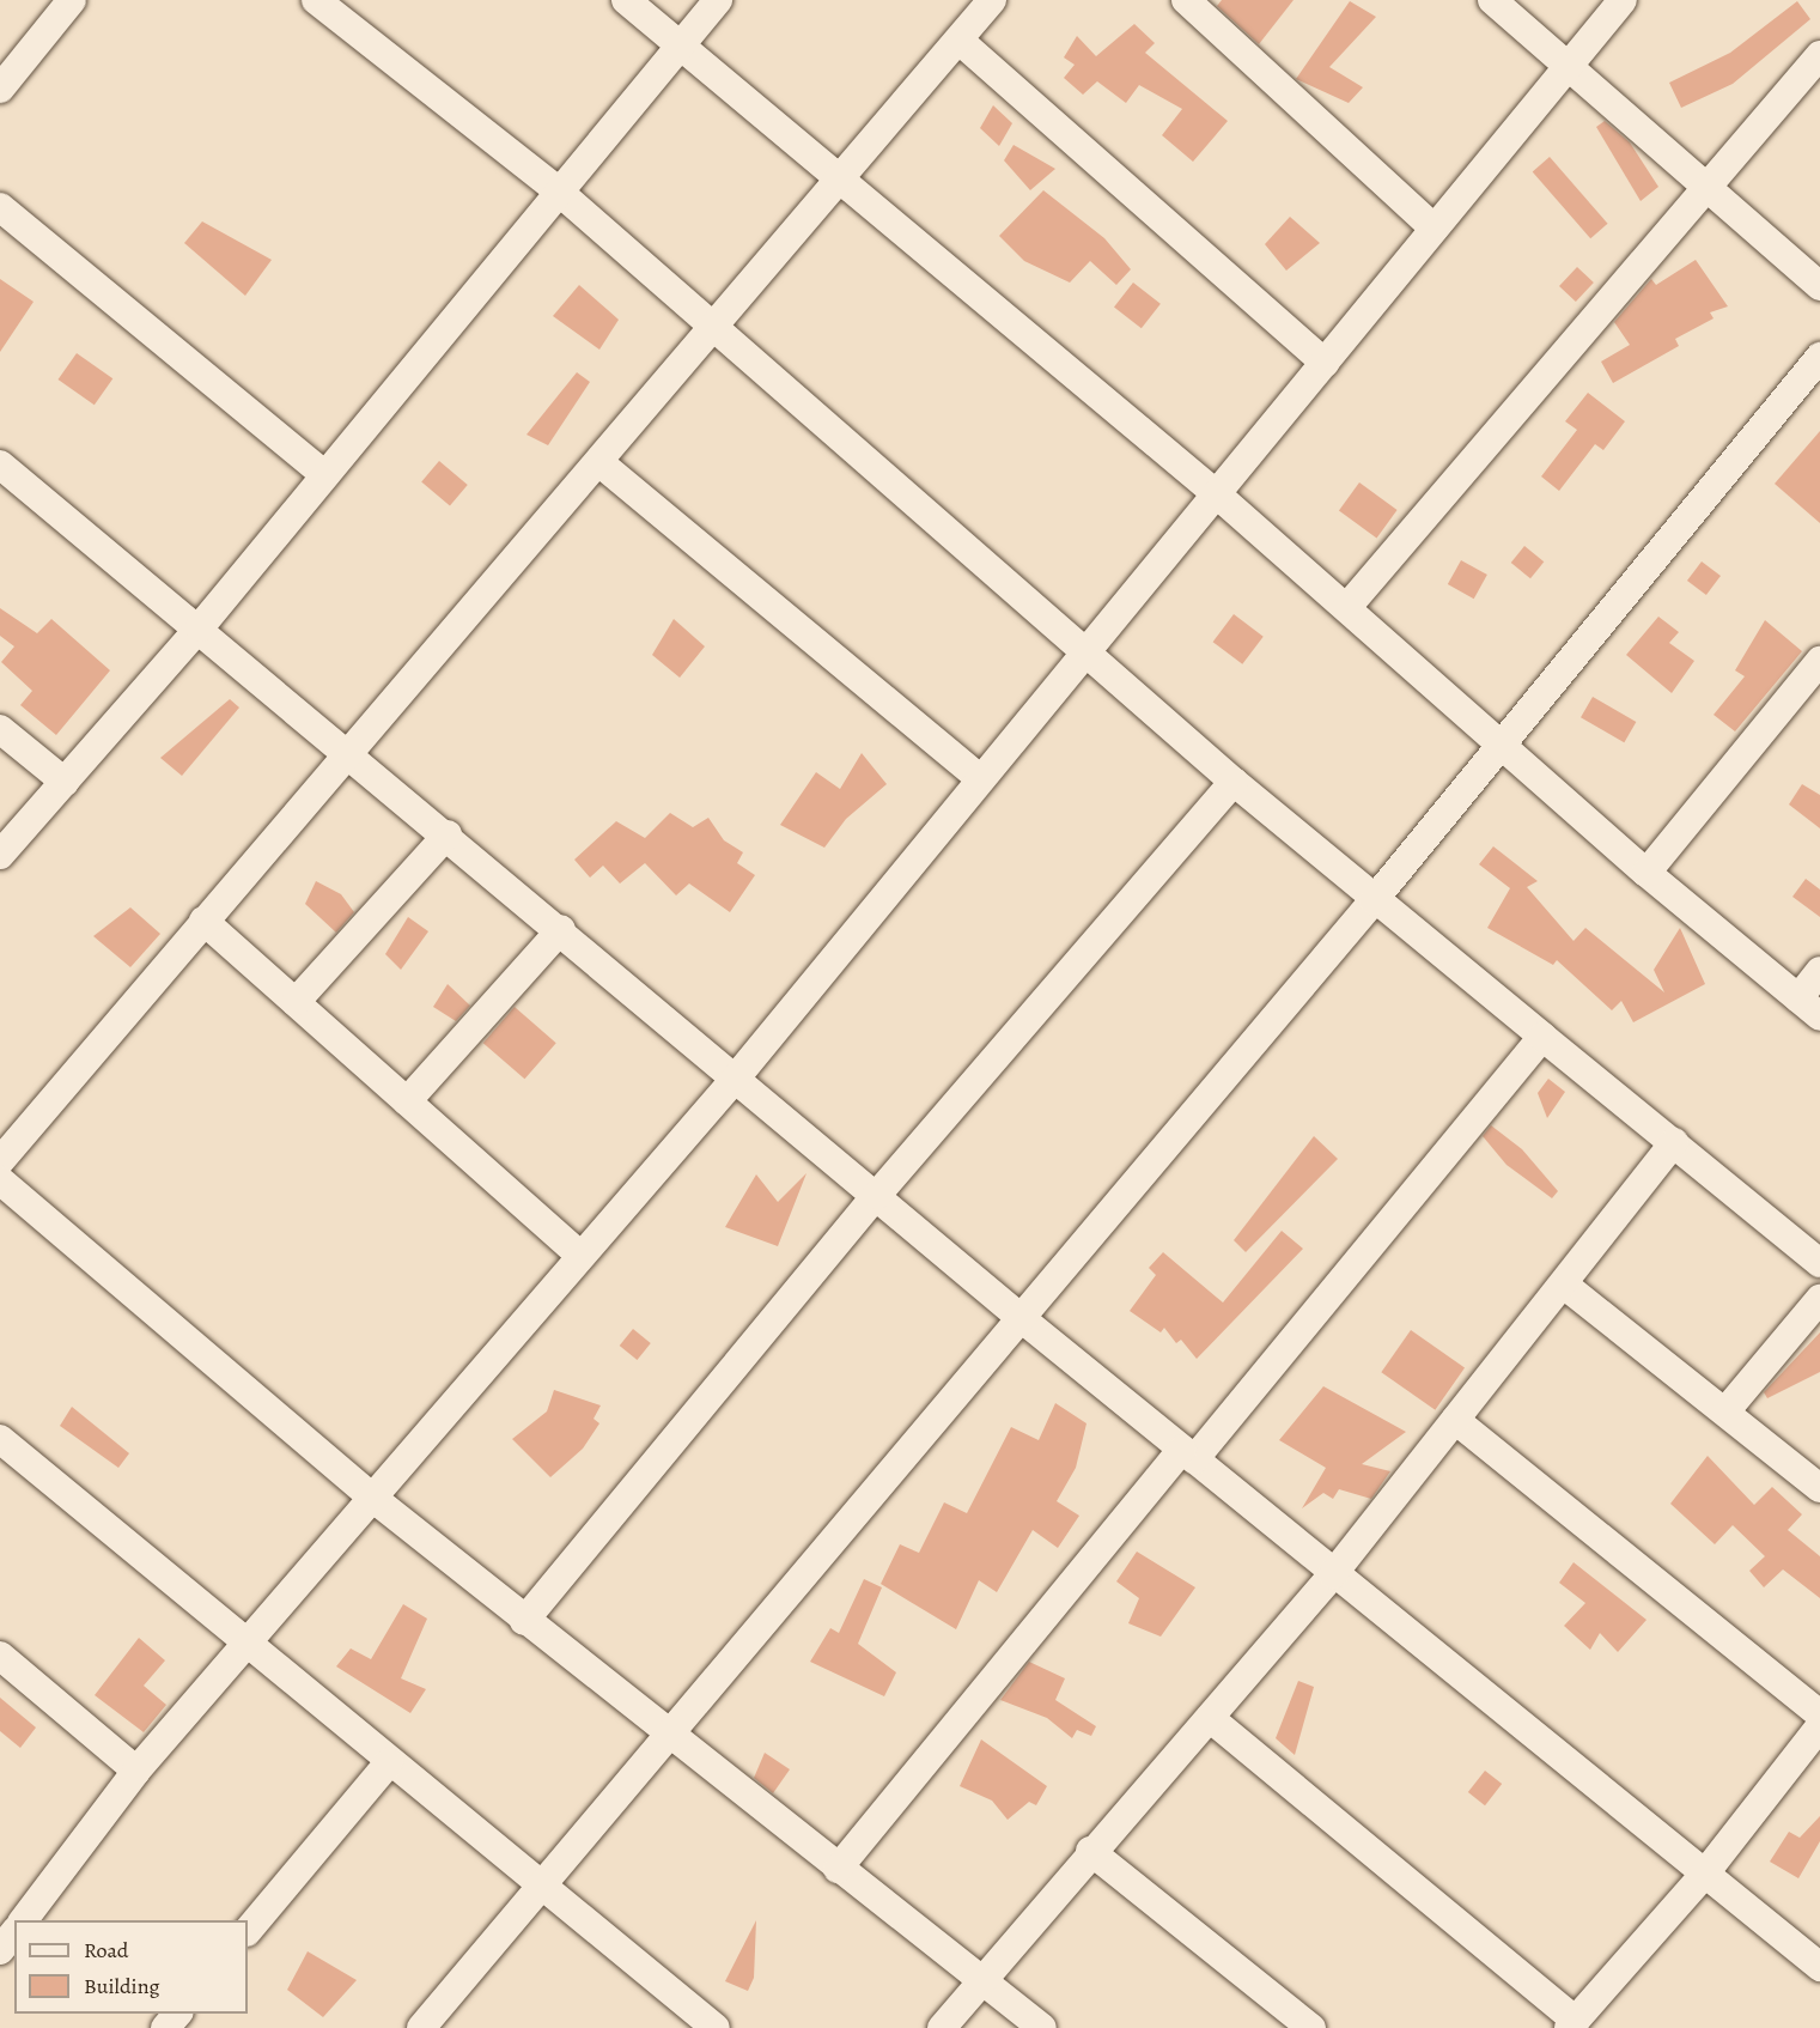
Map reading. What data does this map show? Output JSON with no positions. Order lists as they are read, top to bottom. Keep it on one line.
{"legend":["Road","Building"]}
